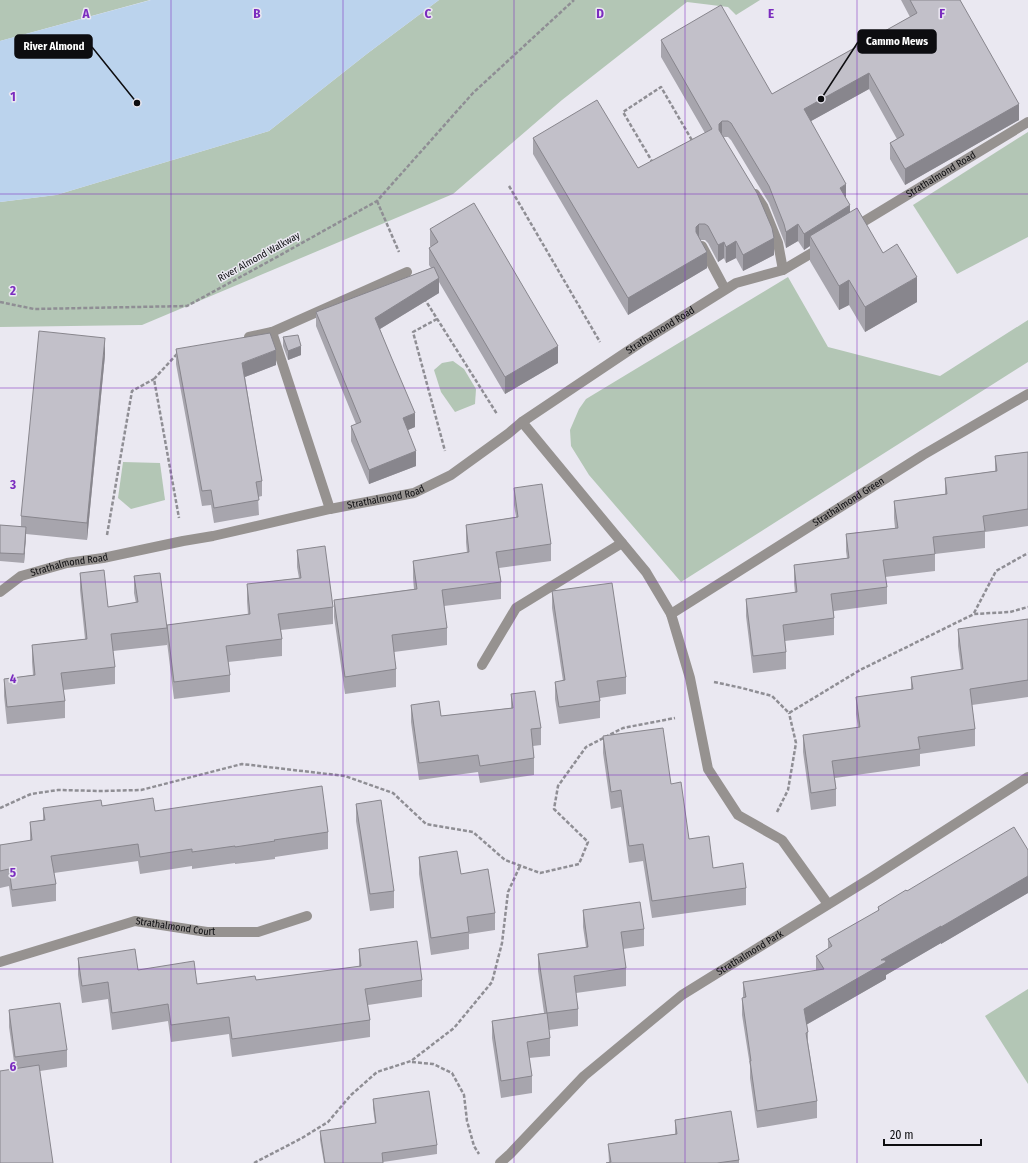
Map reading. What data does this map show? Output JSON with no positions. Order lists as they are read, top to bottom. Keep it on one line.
{"streets":{"street":["Strathalmond Road","Strathalmond Green","Strathalmond Court","Strathalmond Park"],"path":["River Almond Walkway"]},"places":["Cammo Mews","River Almond"],"scale_bar":"20 m","grid":{"columns":["A","B","C","D","E","F"],"rows":["1","2","3","4","5","6"]}}
